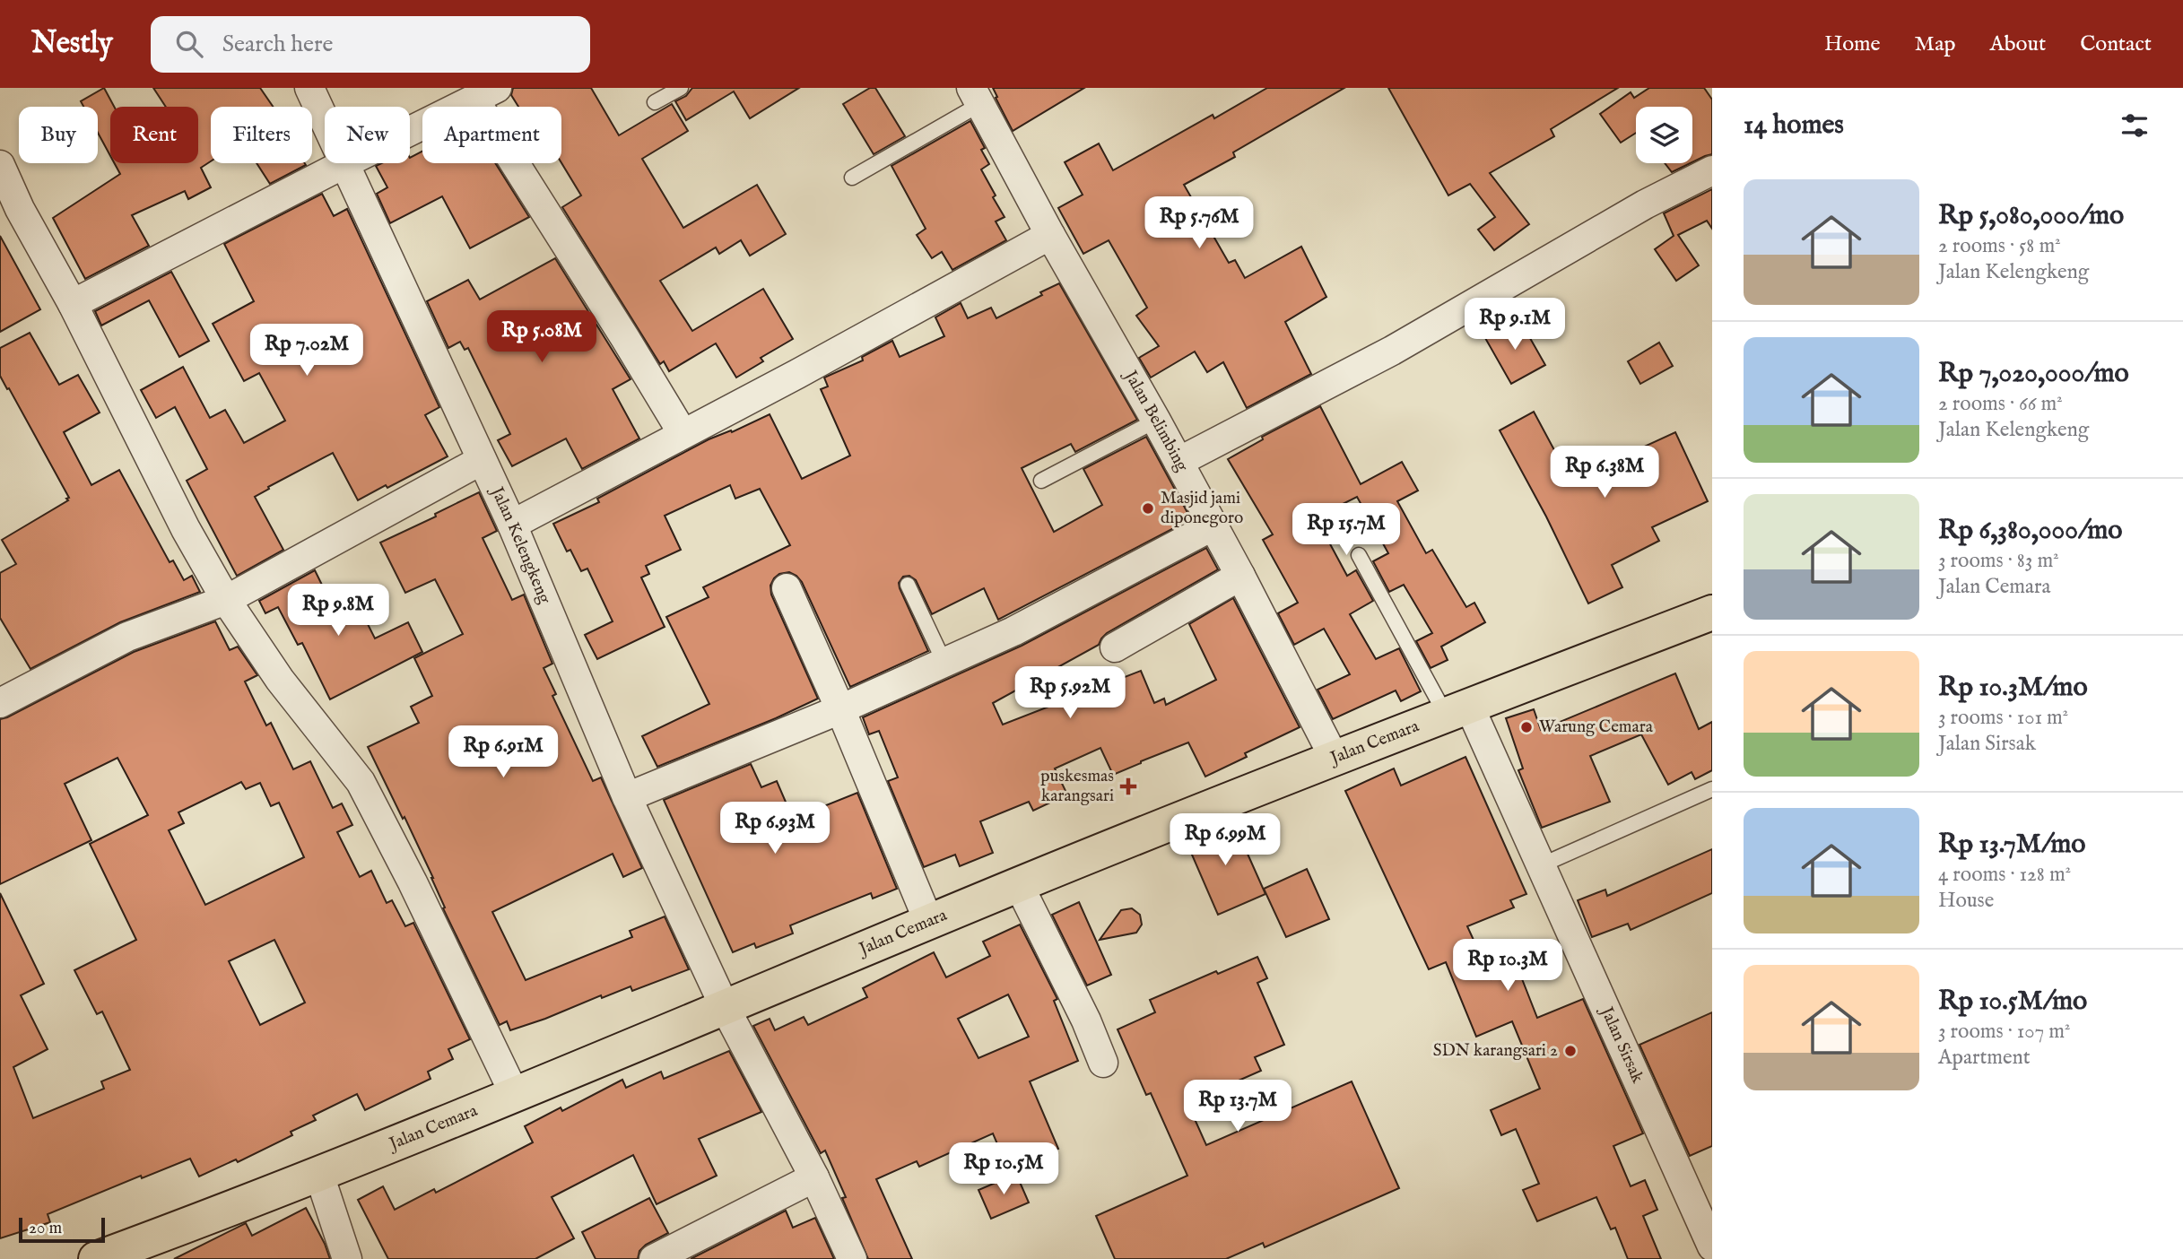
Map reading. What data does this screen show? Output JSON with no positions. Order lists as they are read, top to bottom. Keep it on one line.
{"streets":{"main road":["Jalan Cemara"],"street":["Jalan Belimbing","Jalan Kelengkeng","Jalan Sirsak"]},"crossings":[["Jalan Belimbing","Jalan Cemara"],["Jalan Kelengkeng","Jalan Cemara"],["Jalan Cemara","Jalan Sirsak"]],"places":{"other":["Masjid jami diponegoro","Warung Cemara","SDN karangsari 2"],"health":["puskesmas karangsari"]},"scale_bar":"20 m","page":{"header":"Nestly","search":"Search here","nav":["Home","Map","About","Contact"],"heading":"14 homes","chip":["Buy","Rent","Filters","New","Apartment"],"list":[{"name":"Rp 5,080,000/mo","note":"2 rooms · 58 m² · Jalan Kelengkeng"},{"name":"Rp 7,020,000/mo","note":"2 rooms · 66 m² · Jalan Kelengkeng"},{"name":"Rp 6,380,000/mo","note":"3 rooms · 83 m² · Jalan Cemara"},{"name":"Rp 10.3M/mo","note":"3 rooms · 101 m² · Jalan Sirsak"},{"name":"Rp 13.7M/mo","note":"4 rooms · 128 m² · House"},{"name":"Rp 10.5M/mo","note":"3 rooms · 107 m² · Apartment"}],"price":["Rp 5.76M","Rp 9.1M","Rp 5.08M","Rp 7.02M","Rp 6.38M","Rp 15.7M","Rp 9.8M","Rp 5.92M","Rp 6.91M","Rp 6.93M","Rp 6.99M","Rp 10.3M","Rp 13.7M","Rp 10.5M"],"scale":"20 m"}}
